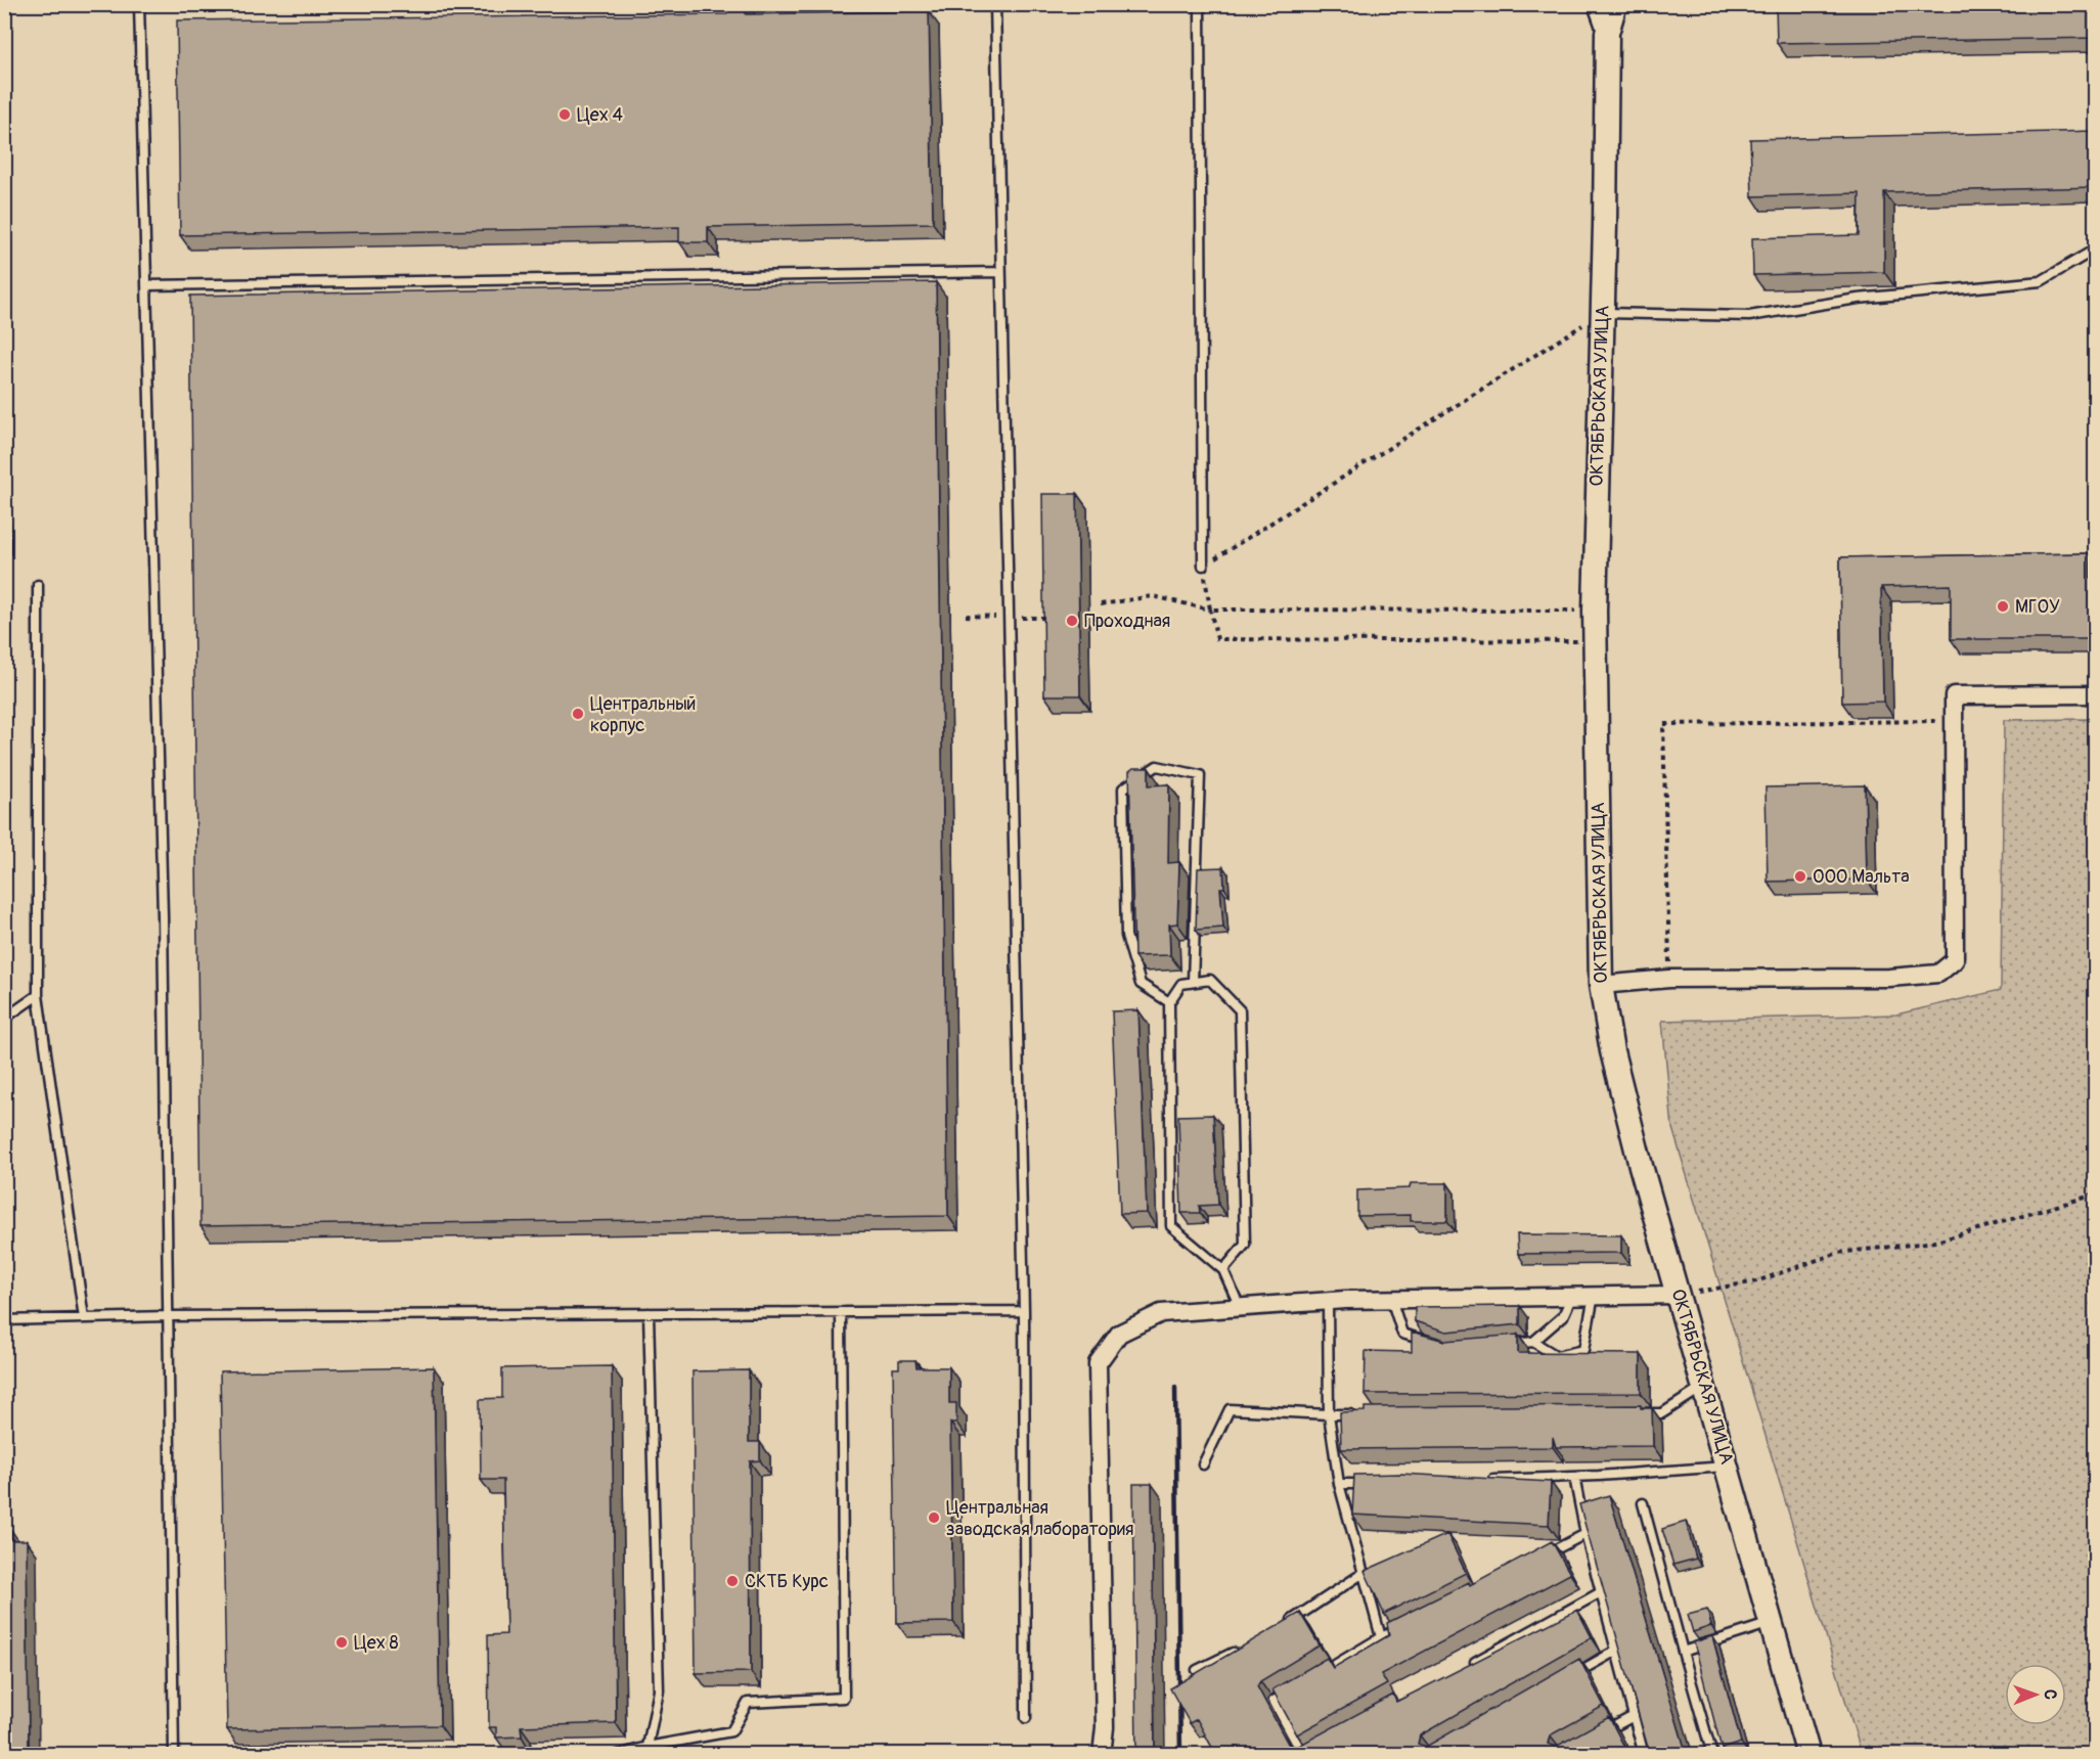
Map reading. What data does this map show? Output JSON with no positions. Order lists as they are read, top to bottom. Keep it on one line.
{"streets":{"main road":["ОКТЯБРЬСКАЯ УЛИЦА"]},"places":["Цех 4","МГОУ","Проходная","Центральный корпус","ООО Мальта","Центральная заводская лаборатория","СКТБ Курс","Цех 8"],"north":"right"}
